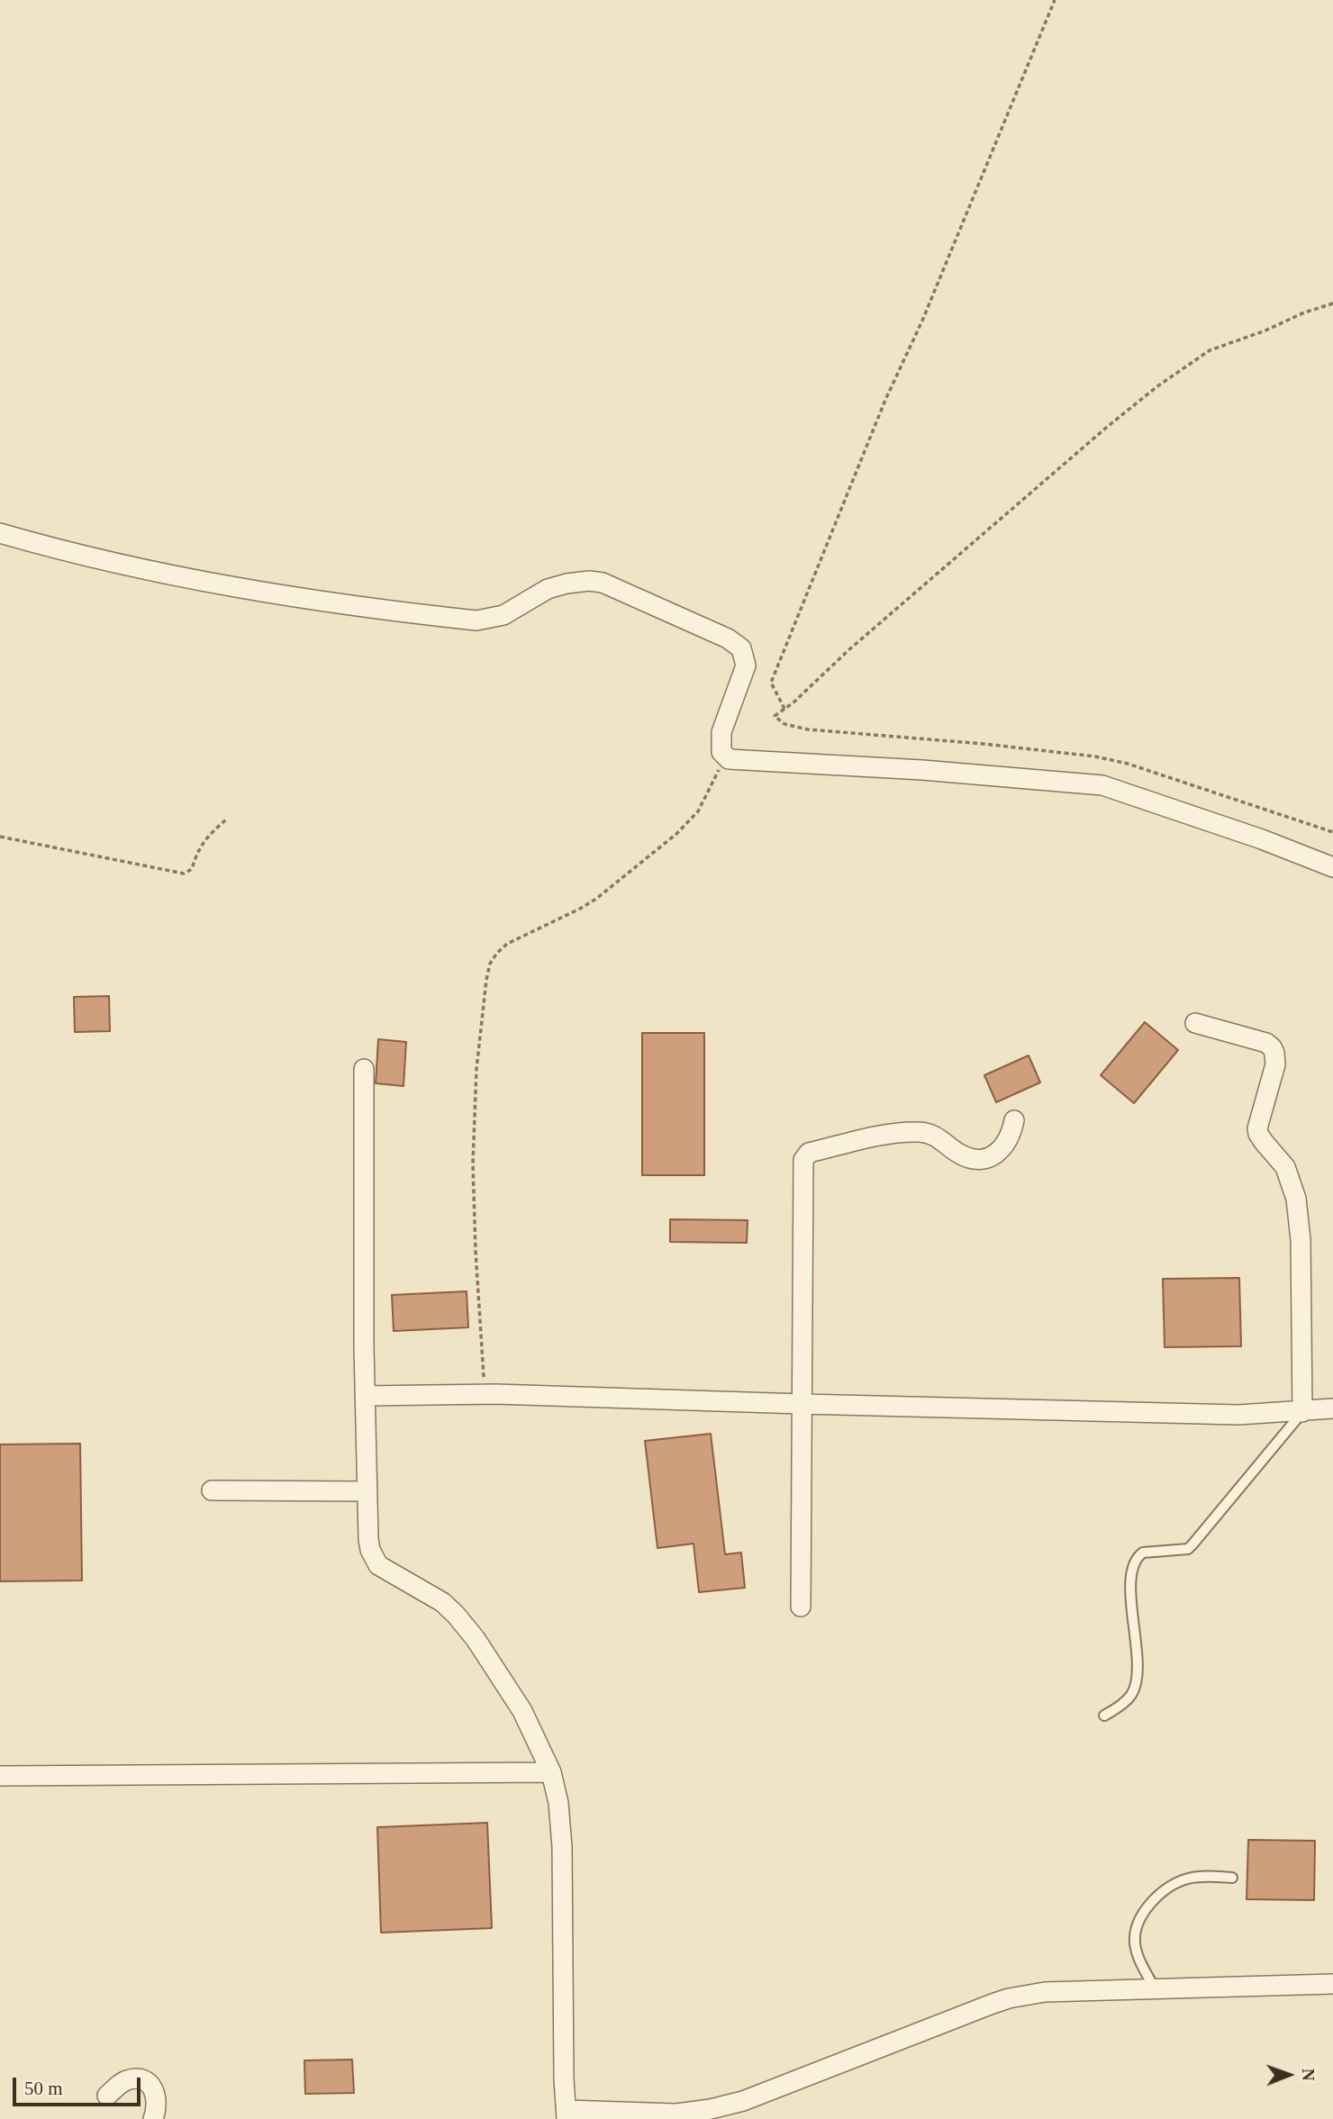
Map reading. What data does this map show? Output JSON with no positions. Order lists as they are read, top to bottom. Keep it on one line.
{"scale_bar":"50 m","north":"right"}
